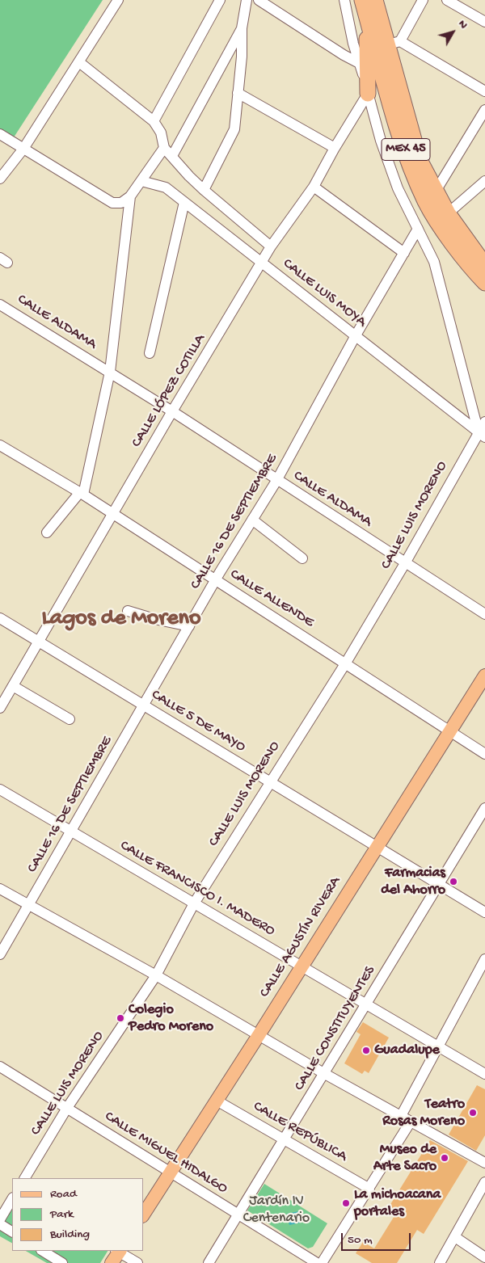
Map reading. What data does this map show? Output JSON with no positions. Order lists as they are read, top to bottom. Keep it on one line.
{"streets":{"highway":["MEX 45"],"main road":["CALLE AGUSTÍN RIVERA"],"street":["CALLE LUIS MOYA","CALLE ALDAMA","CALLE LÓPEZ COTILLA","CALLE LUIS MORENO","CALLE 16 DE SEPTIEMBRE","CALLE ALLENDE","CALLE 5 DE MAYO","CALLE FRANCISCO I. MADERO","CALLE CONSTITUYENTES","CALLE REPÚBLICA","CALLE MIGUEL HIDALGO"]},"crossings":[["CALLE LUIS MOYA","CALLE LÓPEZ COTILLA"],["CALLE LUIS MOYA","CALLE LUIS MORENO"],["CALLE LUIS MOYA","CALLE 16 DE SEPTIEMBRE"],["CALLE ALDAMA","CALLE LÓPEZ COTILLA"],["CALLE ALDAMA","CALLE LUIS MORENO"],["CALLE ALDAMA","CALLE 16 DE SEPTIEMBRE"],["CALLE LÓPEZ COTILLA","CALLE ALLENDE"],["CALLE LÓPEZ COTILLA","CALLE 5 DE MAYO"],["CALLE LUIS MORENO","CALLE ALLENDE"],["CALLE LUIS MORENO","CALLE 5 DE MAYO"],["CALLE LUIS MORENO","CALLE FRANCISCO I. MADERO"],["CALLE LUIS MORENO","CALLE MIGUEL HIDALGO"],["CALLE 16 DE SEPTIEMBRE","CALLE ALLENDE"],["CALLE 16 DE SEPTIEMBRE","CALLE 5 DE MAYO"],["CALLE 16 DE SEPTIEMBRE","CALLE FRANCISCO I. MADERO"],["CALLE ALLENDE","CALLE AGUSTÍN RIVERA"],["CALLE 5 DE MAYO","CALLE AGUSTÍN RIVERA"],["CALLE 5 DE MAYO","CALLE CONSTITUYENTES"],["CALLE FRANCISCO I. MADERO","CALLE AGUSTÍN RIVERA"],["CALLE FRANCISCO I. MADERO","CALLE CONSTITUYENTES"],["CALLE AGUSTÍN RIVERA","CALLE REPÚBLICA"],["CALLE AGUSTÍN RIVERA","CALLE MIGUEL HIDALGO"],["CALLE CONSTITUYENTES","CALLE REPÚBLICA"],["CALLE CONSTITUYENTES","CALLE MIGUEL HIDALGO"]],"districts":["Lagos de Moreno"],"parks":["Jardín IV Centenario"],"places":["Farmacias del Ahorro","Colegio Pedro Moreno","Guadalupe","Teatro Rosas Moreno","Museo de Arte Sacro","La michoacana portales"],"legend":["Road","Park","Building"],"scale_bar":"50 m","north":"top right"}
